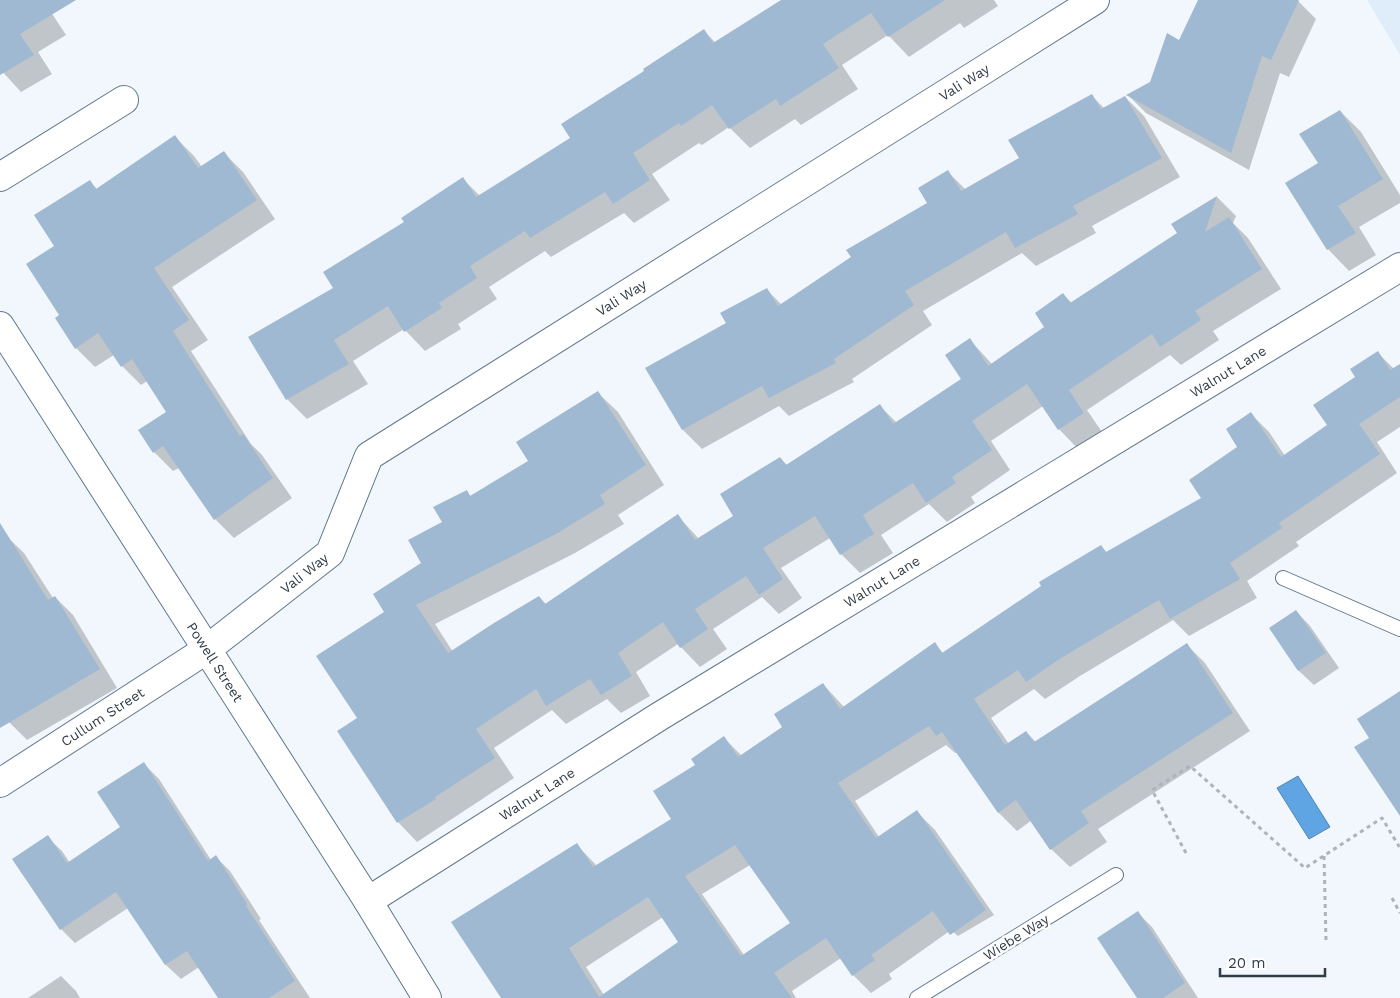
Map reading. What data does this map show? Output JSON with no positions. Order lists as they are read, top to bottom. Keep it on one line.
{"streets":{"street":["Vali Way","Walnut Lane","Powell Street","Cullum Street"],"lane":["Wiebe Way"]},"crossings":[["Vali Way","Powell Street"],["Vali Way","Cullum Street"],["Walnut Lane","Powell Street"],["Powell Street","Cullum Street"]],"scale_bar":"20 m"}
